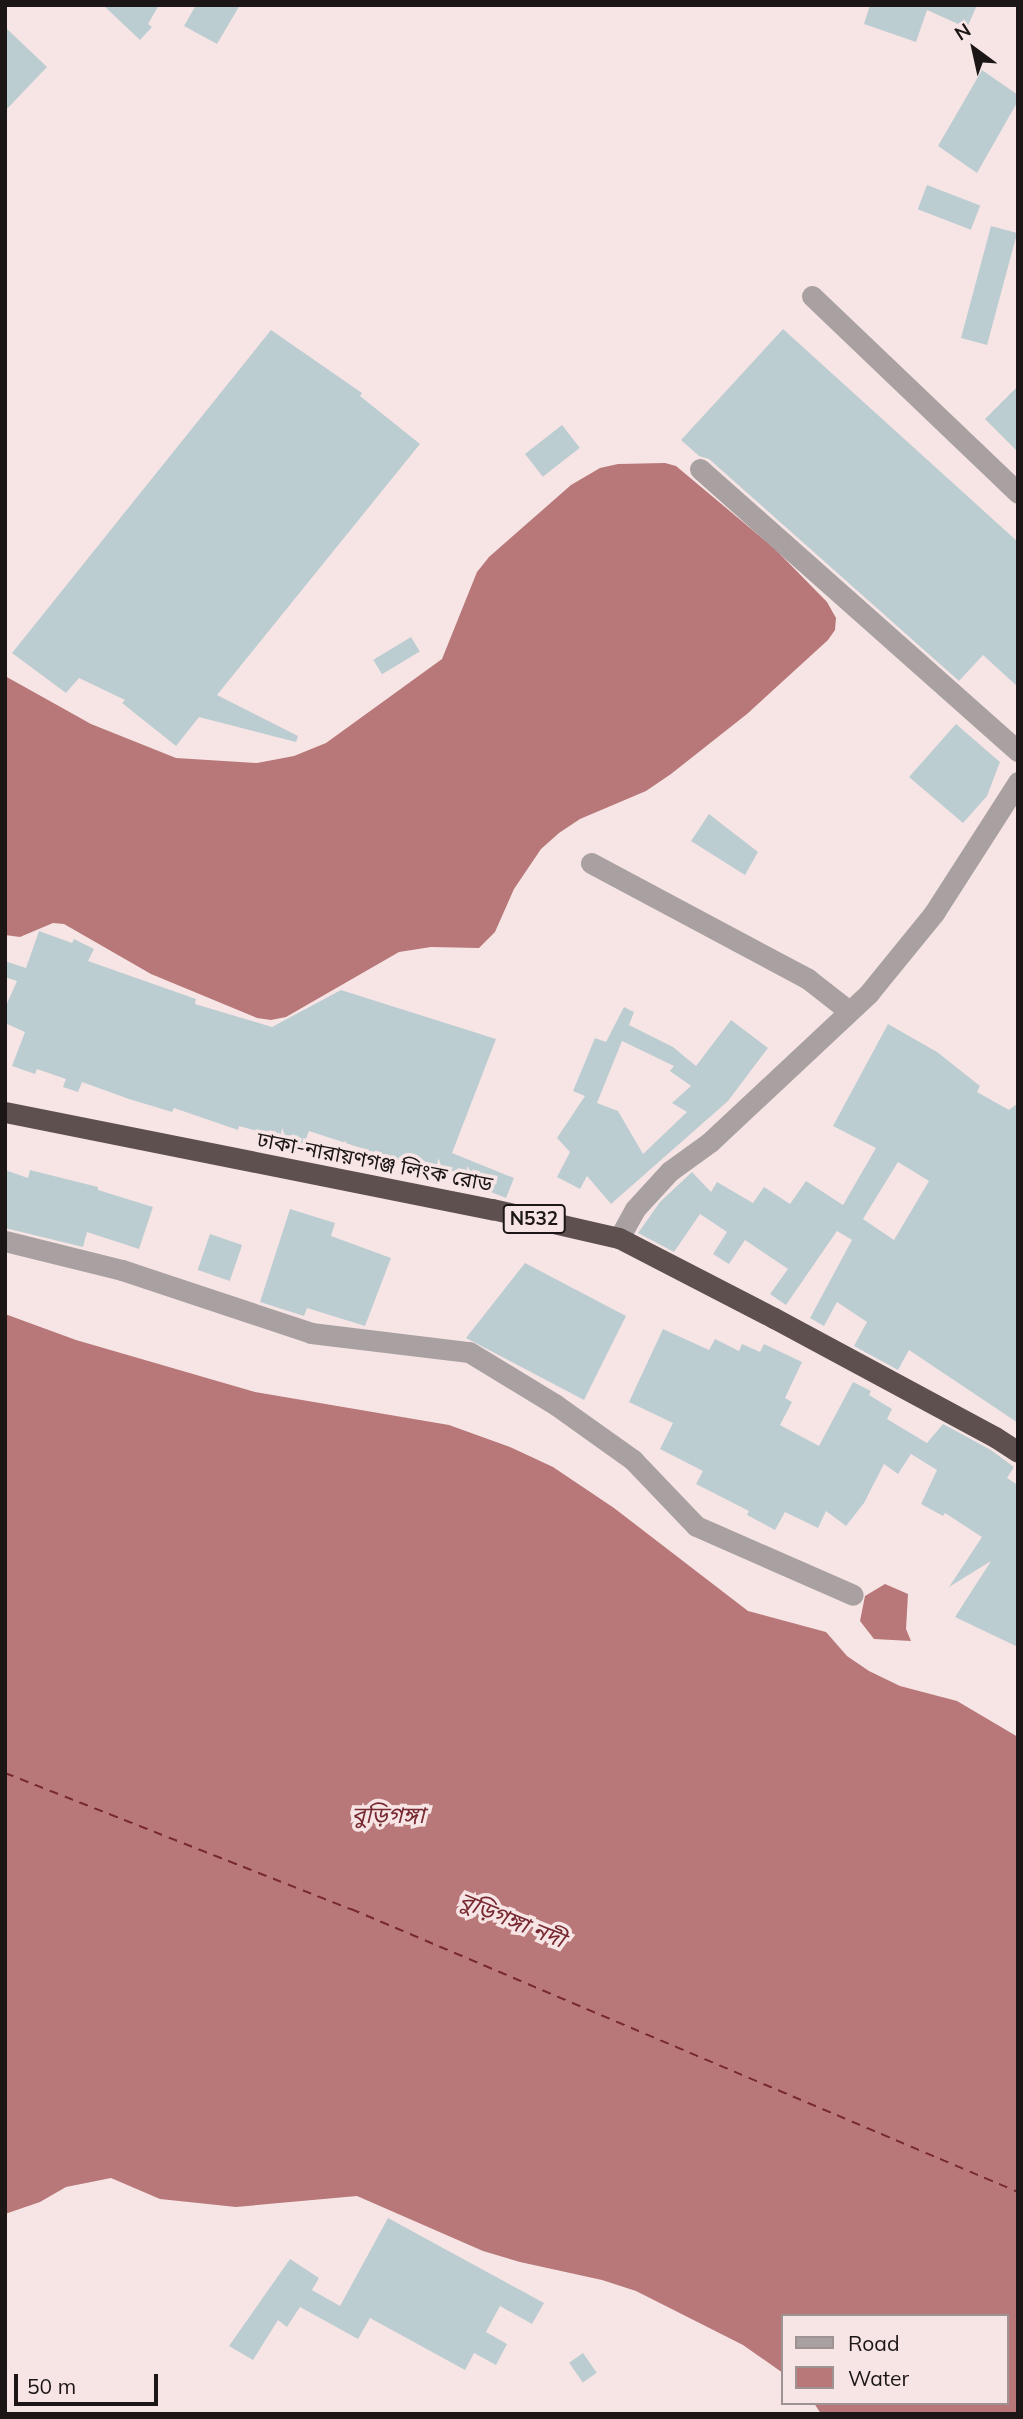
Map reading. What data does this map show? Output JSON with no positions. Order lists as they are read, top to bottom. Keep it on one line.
{"streets":{"highway":["ঢাকা-নারায়ণগঞ্জ লিংক রোড","N532"]},"water":["বুড়িগঙ্গা","বুড়িগঙ্গা নদী"],"legend":["Road","Water"],"scale_bar":"50 m","north":"top left"}
